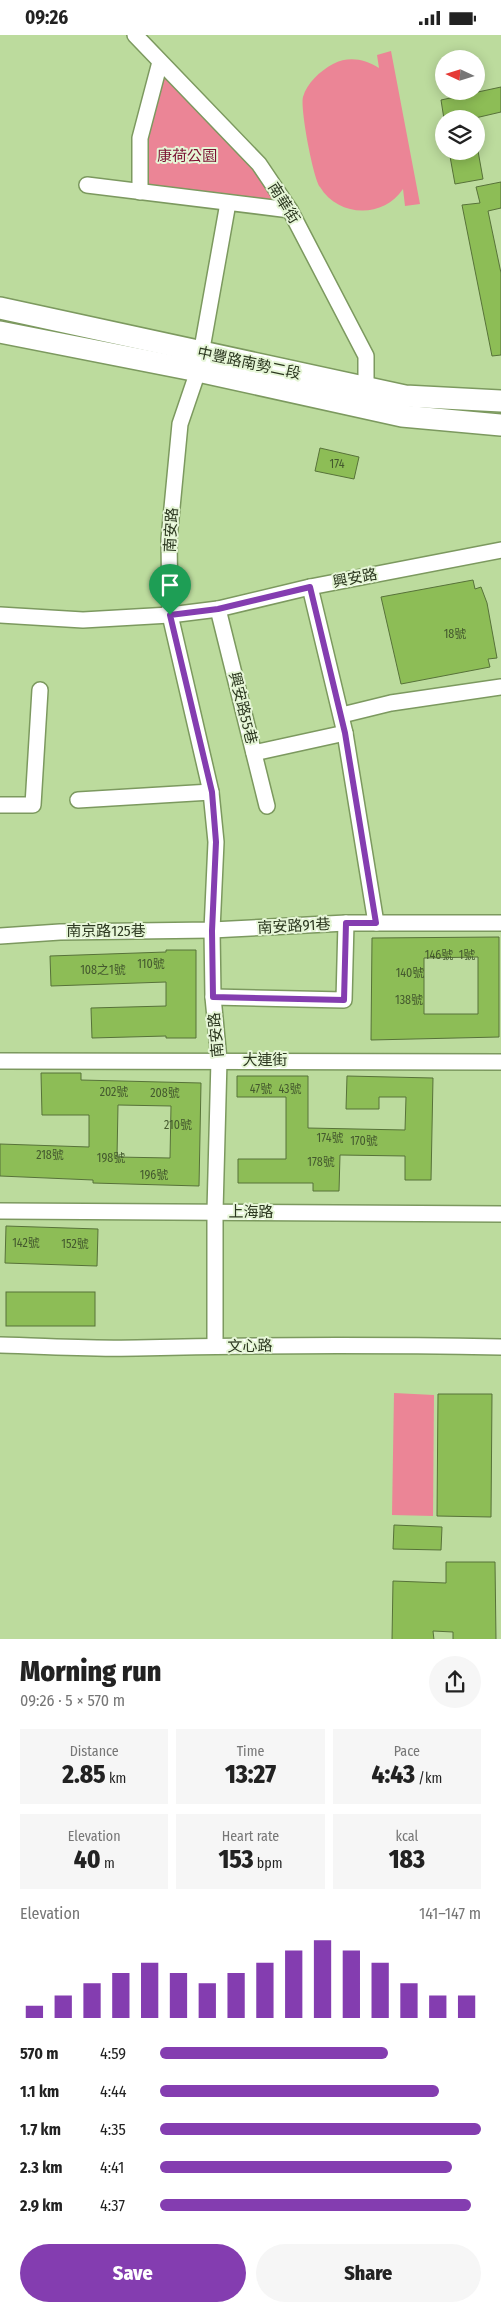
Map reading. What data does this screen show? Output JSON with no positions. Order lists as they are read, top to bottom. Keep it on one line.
{"streets":{"main road":["中豐路南勢二段"],"street":["南華街","南安路","興安路","興安路55巷","南安路91巷","南京路125巷","大連街","上海路","文心路"]},"crossings":[["南華街","中豐路南勢二段"],["中豐路南勢二段","南安路"],["南安路","興安路"],["南安路","南安路91巷"],["南安路","南京路125巷"],["南安路","大連街"],["南安路","上海路"],["南安路","文心路"],["興安路","興安路55巷"],["南安路91巷","南京路125巷"]],"parks":["康荷公園"],"house_numbers":["174","18號","146號","1號","110號","108之1號","140號","138號","47號","43號","202號","208號","210號","174號","170號","218號","198號","178號","196號","142號","152號"],"north":"left","page":{"status":"09:26","heading":["Morning run","09:26 · 5 × 570 m"],"stats":[["Distance","2.85 km"],["Time","13:27"],["Pace","4:43 /km"],["Elevation","40 m"],["Heart rate","153 bpm"],["kcal","183"]],"chart":["Elevation","141–147 m"],"list":[{"name":"570 m","note":"4:59"},{"name":"1.1 km","note":"4:44"},{"name":"1.7 km","note":"4:35"},{"name":"2.3 km","note":"4:41"},{"name":"2.9 km","note":"4:37"}],"buttons":["Save","Share"]}}
